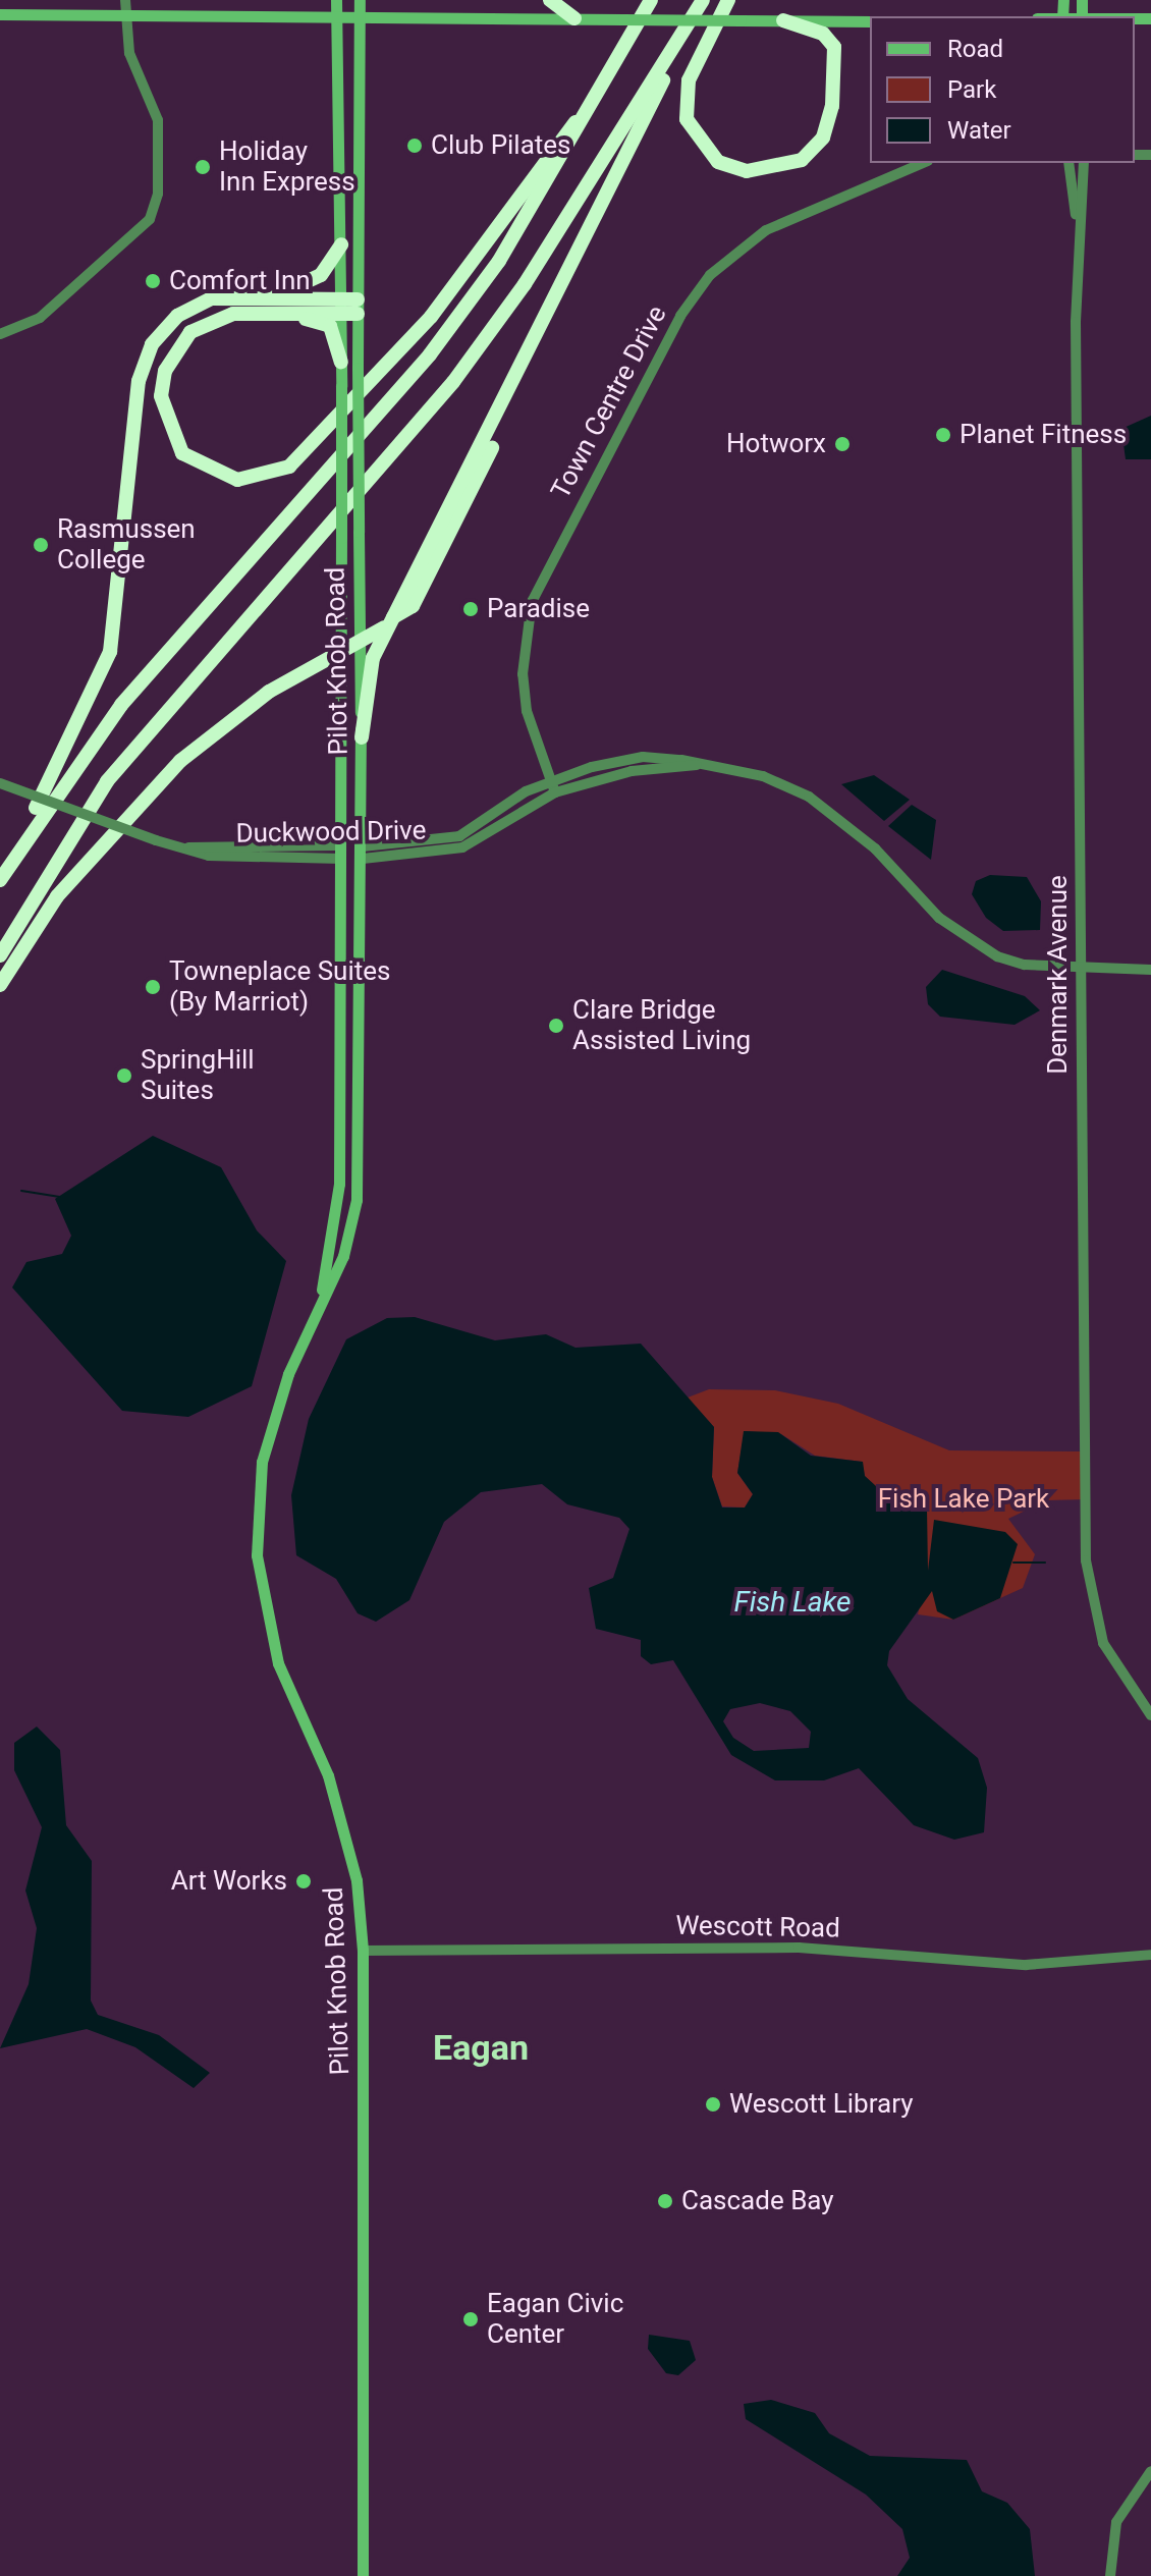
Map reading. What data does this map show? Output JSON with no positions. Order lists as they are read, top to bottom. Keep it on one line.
{"streets":{"main road":["Pilot Knob Road","Duckwood Drive"],"street":["Town Centre Drive","Denmark Avenue","Wescott Road"]},"crossings":[["Town Centre Drive","Duckwood Drive"],["Pilot Knob Road","Duckwood Drive"],["Pilot Knob Road","Wescott Road"],["Duckwood Drive","Denmark Avenue"]],"districts":["Eagan"],"water":["Fish Lake"],"parks":["Fish Lake Park"],"places":["Club Pilates","Holiday Inn Express","Comfort Inn","Planet Fitness","Hotworx","Rasmussen College","Paradise","Towneplace Suites (By Marriot)","Clare Bridge Assisted Living","SpringHill Suites","Art Works","Wescott Library","Cascade Bay","Eagan Civic Center"],"legend":["Road","Park","Water"]}
